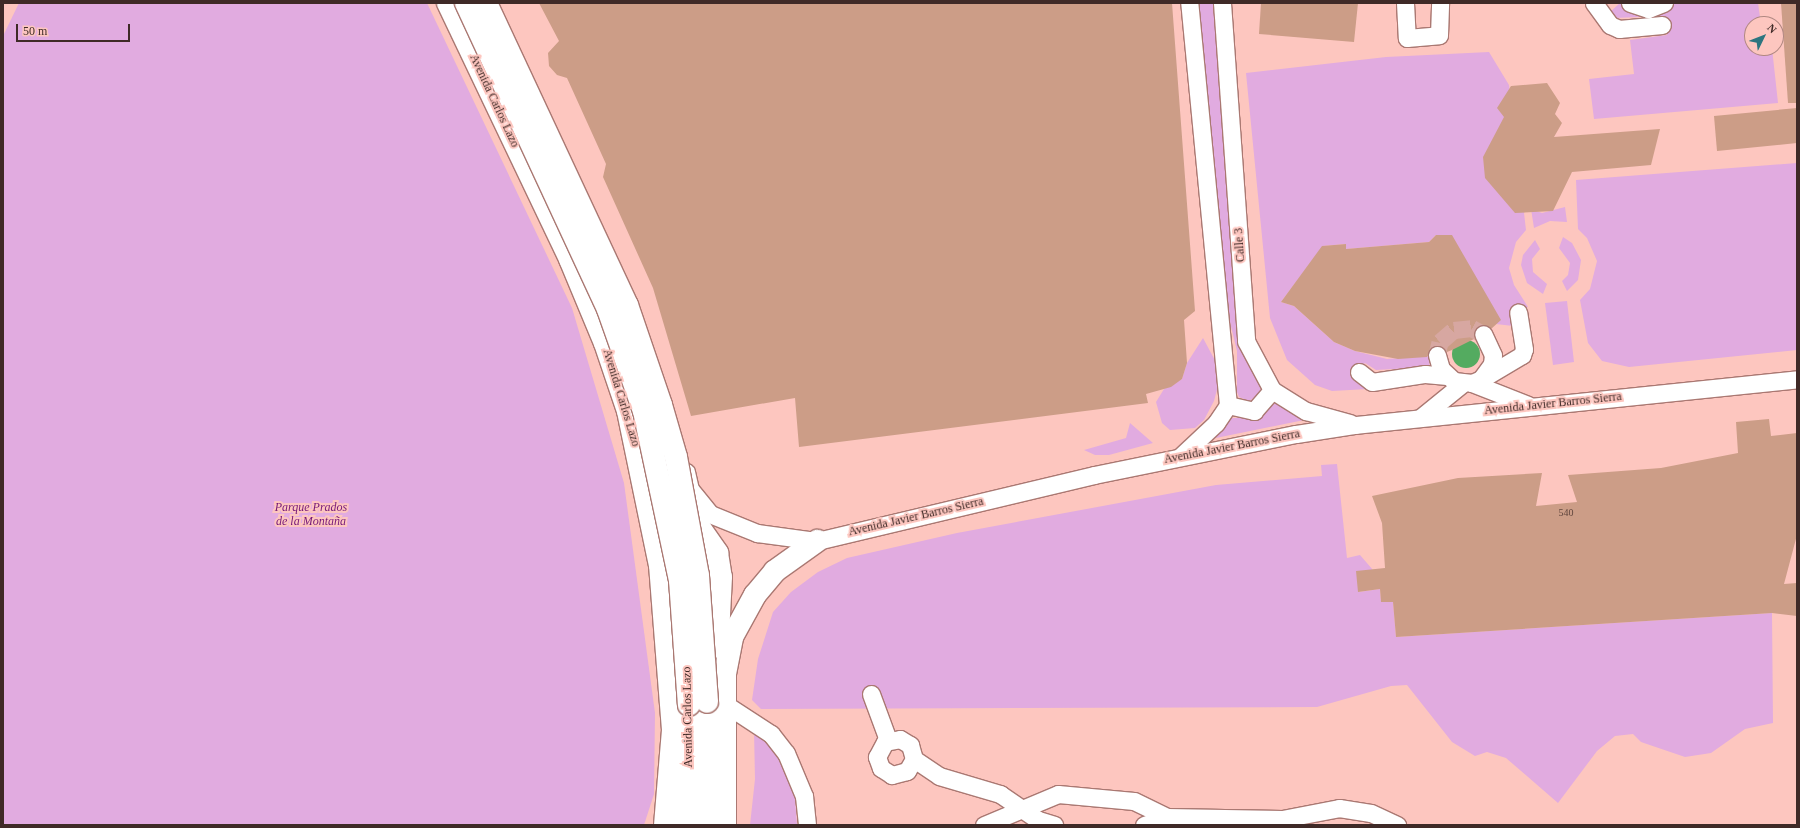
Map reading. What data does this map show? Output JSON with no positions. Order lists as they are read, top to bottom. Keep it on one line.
{"streets":{"main road":["Avenida Carlos Lazo"],"street":["Calle 3","Avenida Javier Barros Sierra"]},"crossings":[["Avenida Carlos Lazo","Avenida Javier Barros Sierra"]],"parks":["Parque Prados de la Montaña"],"house_numbers":["540"],"scale_bar":"50 m","north":"top right"}
